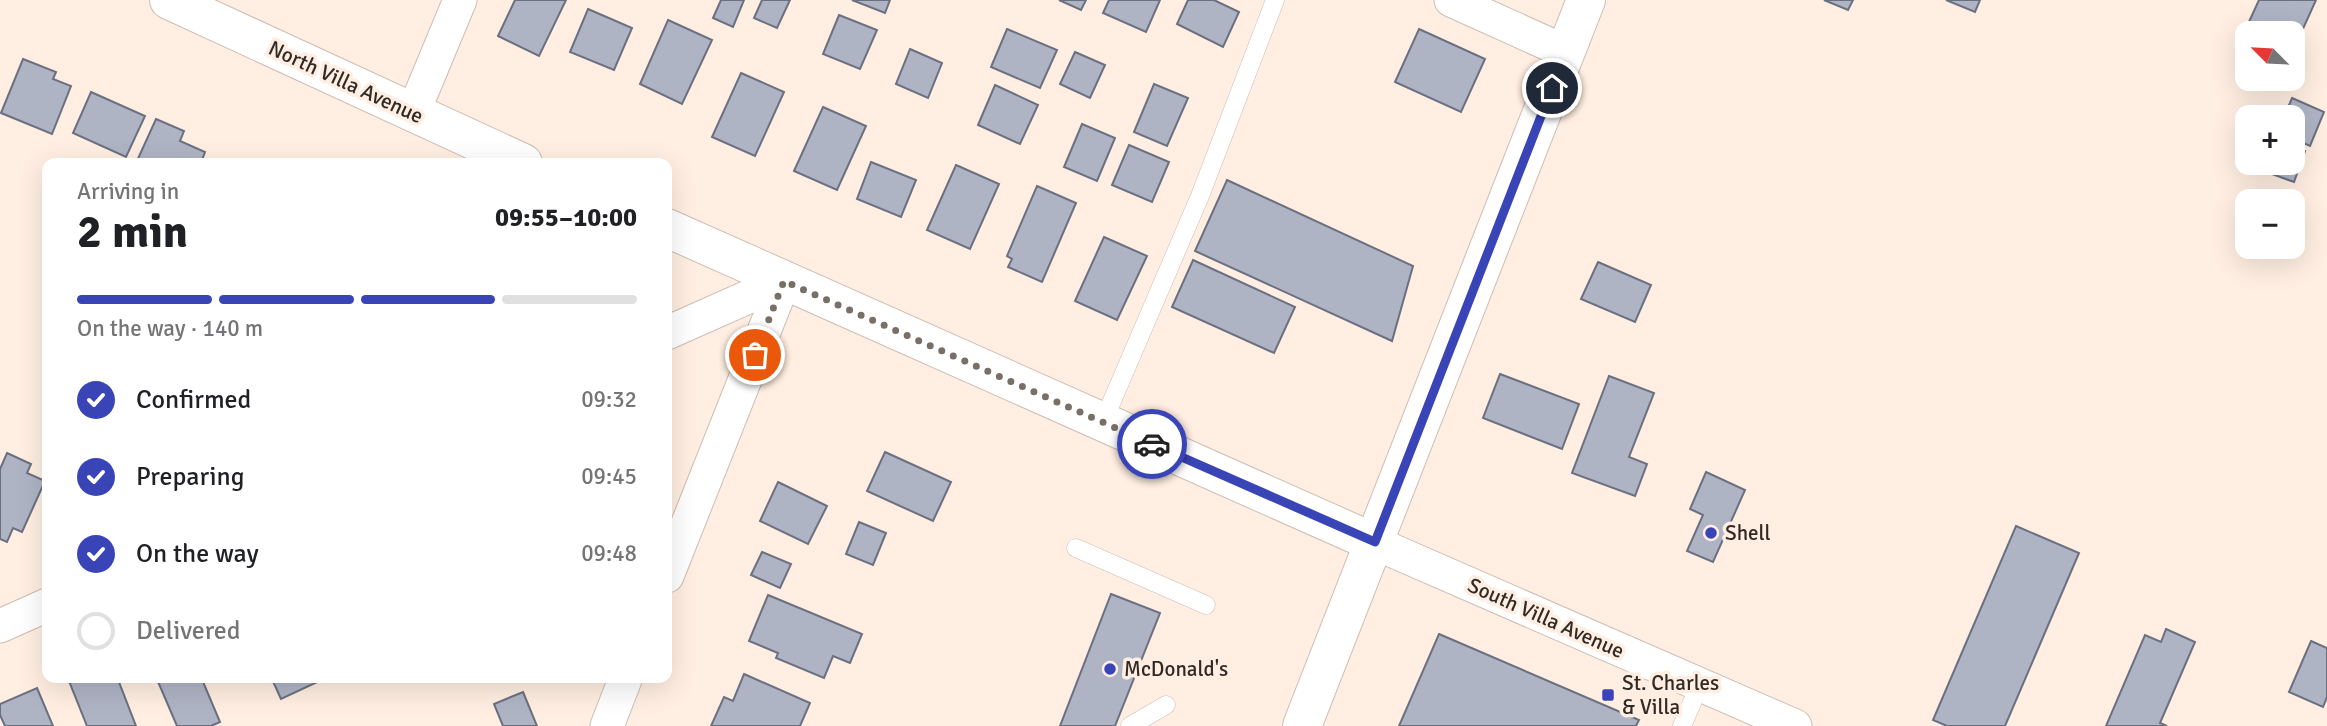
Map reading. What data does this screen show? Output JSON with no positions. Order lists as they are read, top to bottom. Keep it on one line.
{"streets":{"street":["North Villa Avenue","South Villa Avenue"]},"places":{"other":["Shell","McDonald's"],"transit":["St. Charles & Villa"]},"north":"top left","page":{"map_buttons":["+","−"],"heading":["2 min","Arriving in","09:55–10:00"],"bar":"On the way · 140 m","list":[["Confirmed","09:32"],["Preparing","09:45"],["On the way","09:48"],"Delivered"]}}
